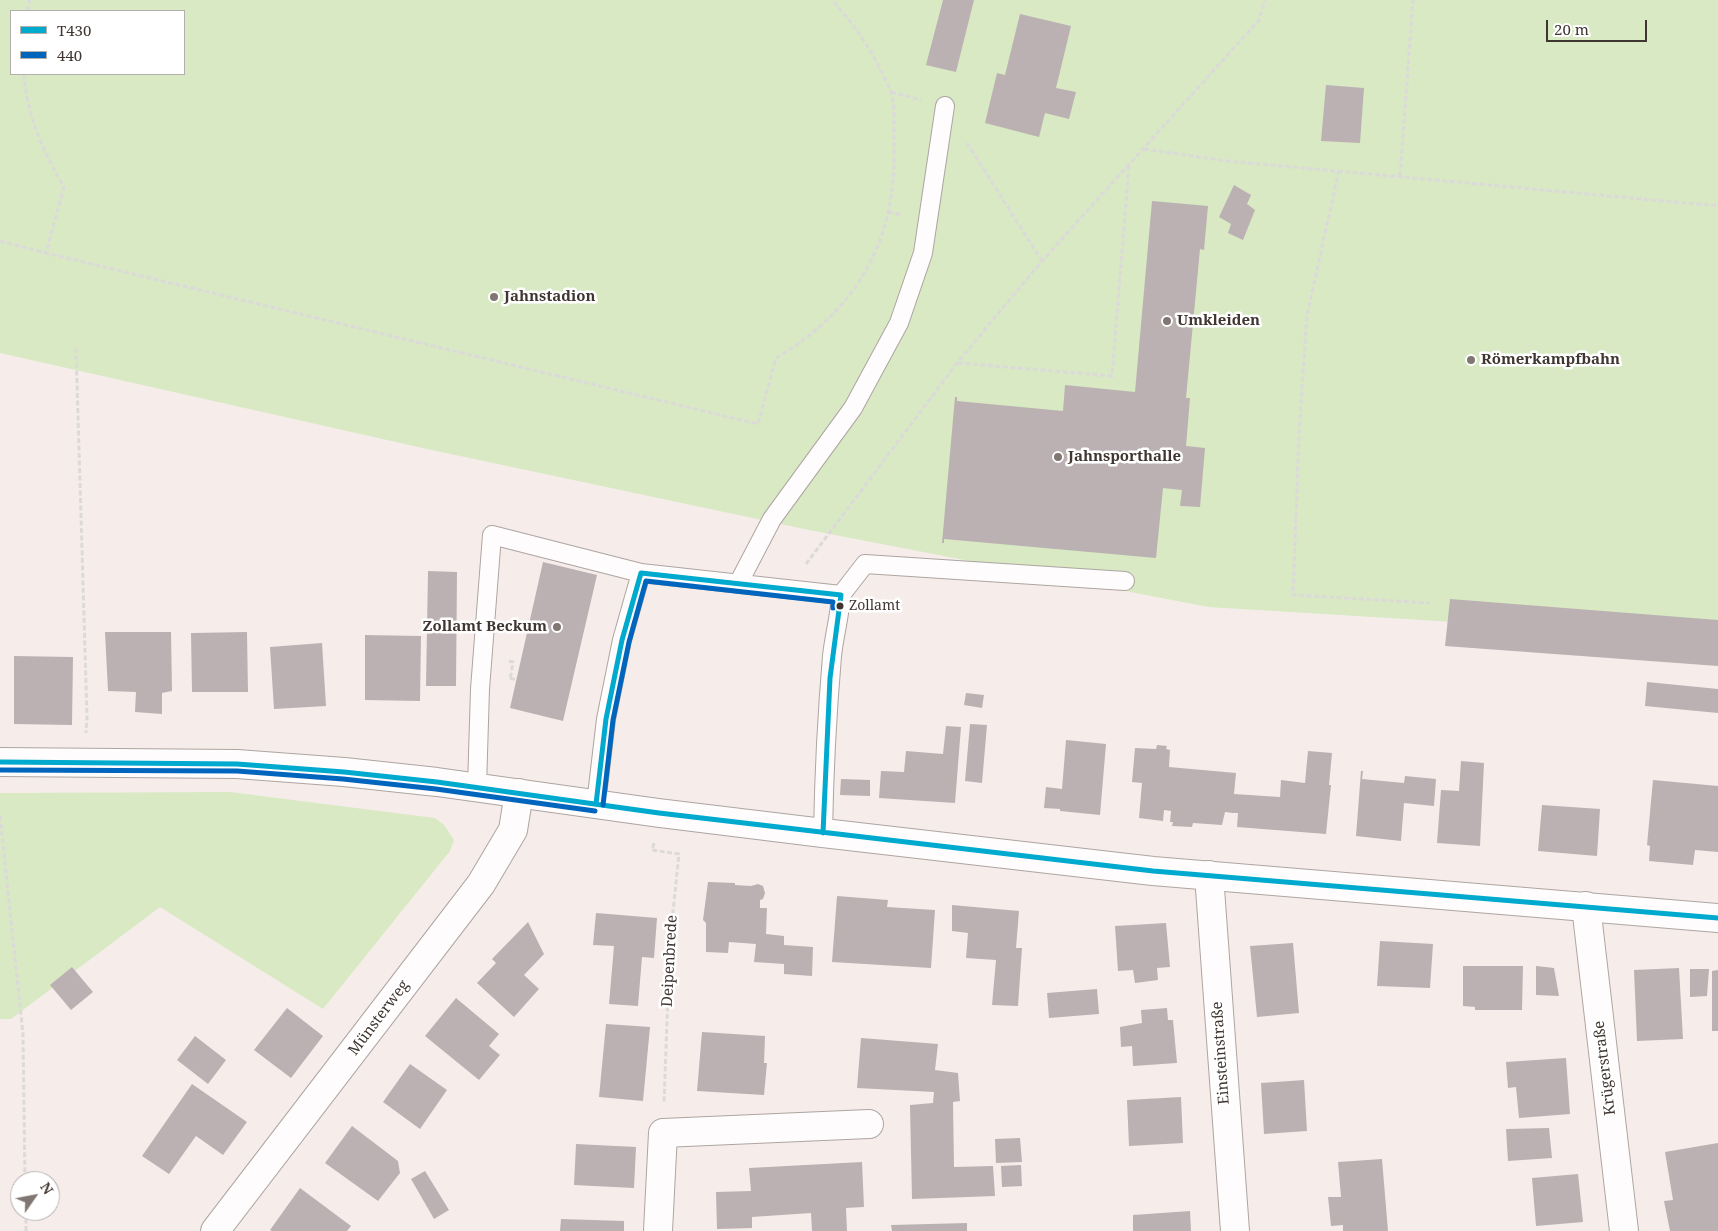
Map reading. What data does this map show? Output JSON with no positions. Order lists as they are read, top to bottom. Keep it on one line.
{"streets":{"street":["Münsterweg","Einsteinstraße","Krügerstraße"],"path":["Deipenbrede"]},"places":["Jahnstadion","Umkleiden","Römerkampfbahn","Jahnsporthalle","Zollamt","Zollamt Beckum"],"lines":["transit line T430","transit line 440"],"legend":["T430","440"],"scale_bar":"20 m","north":"top right"}
